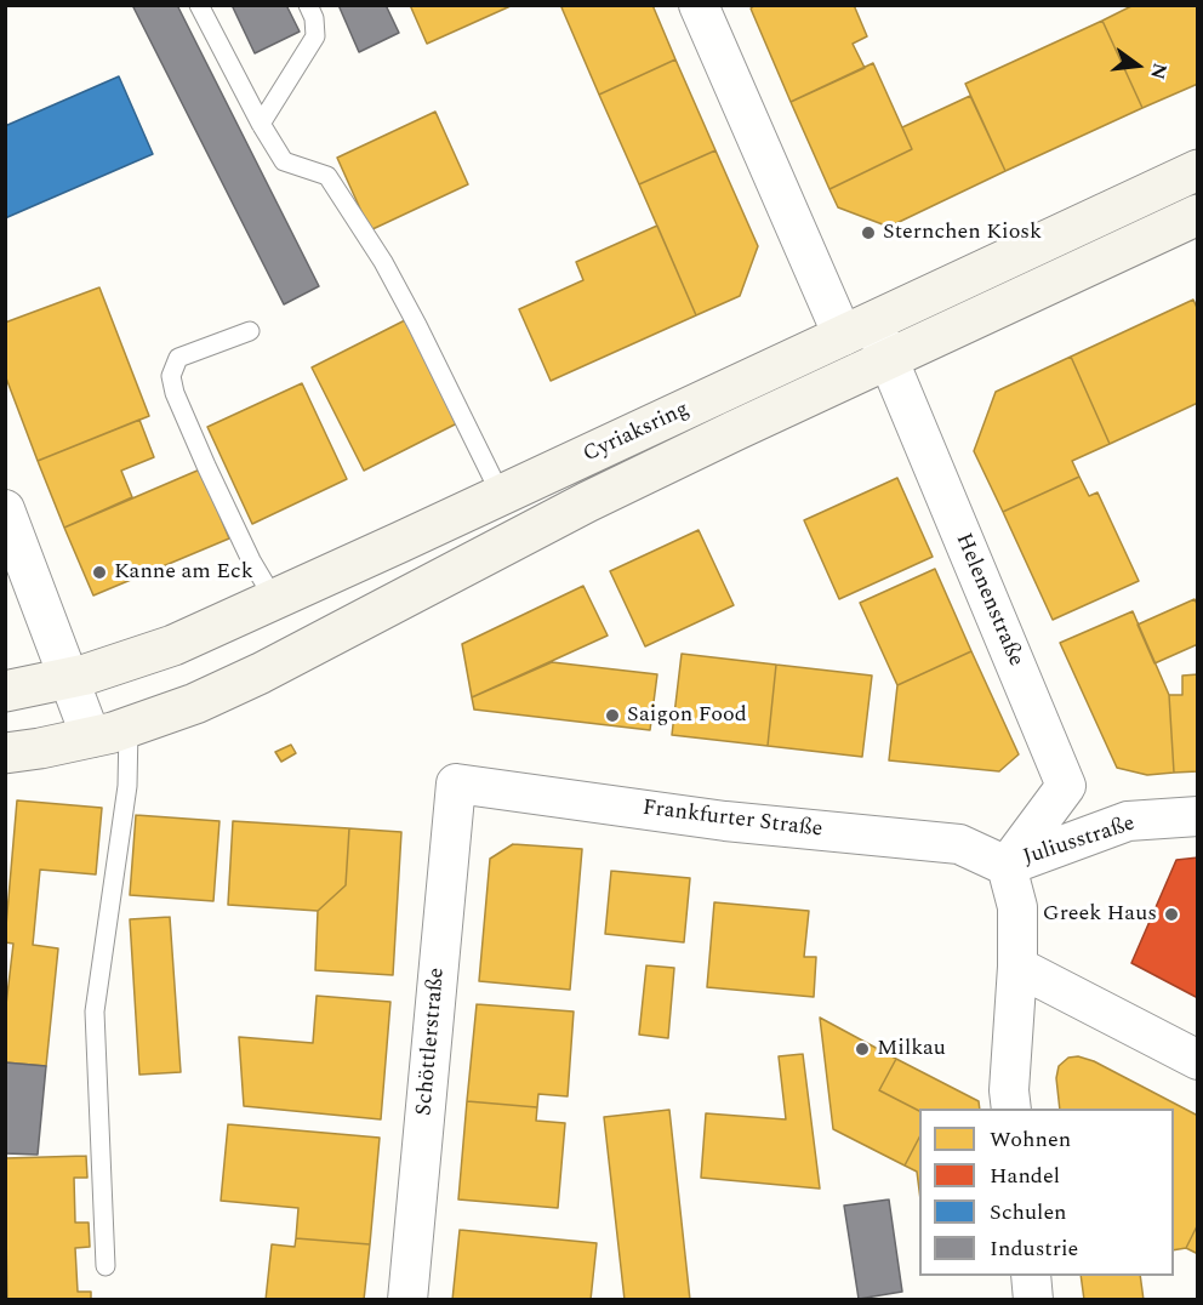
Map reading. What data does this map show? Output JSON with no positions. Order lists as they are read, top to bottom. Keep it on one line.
{"streets":{"main road":["Cyriaksring"],"street":["Helenenstraße","Frankfurter Straße","Juliusstraße","Schöttlerstraße"]},"crossings":[["Cyriaksring","Helenenstraße"],["Helenenstraße","Frankfurter Straße"],["Helenenstraße","Juliusstraße"],["Frankfurter Straße","Juliusstraße"],["Frankfurter Straße","Schöttlerstraße"]],"places":["Sternchen Kiosk","Kanne am Eck","Saigon Food","Greek Haus","Milkau"],"legend":["Wohnen","Handel","Schulen","Industrie"],"north":"right"}
